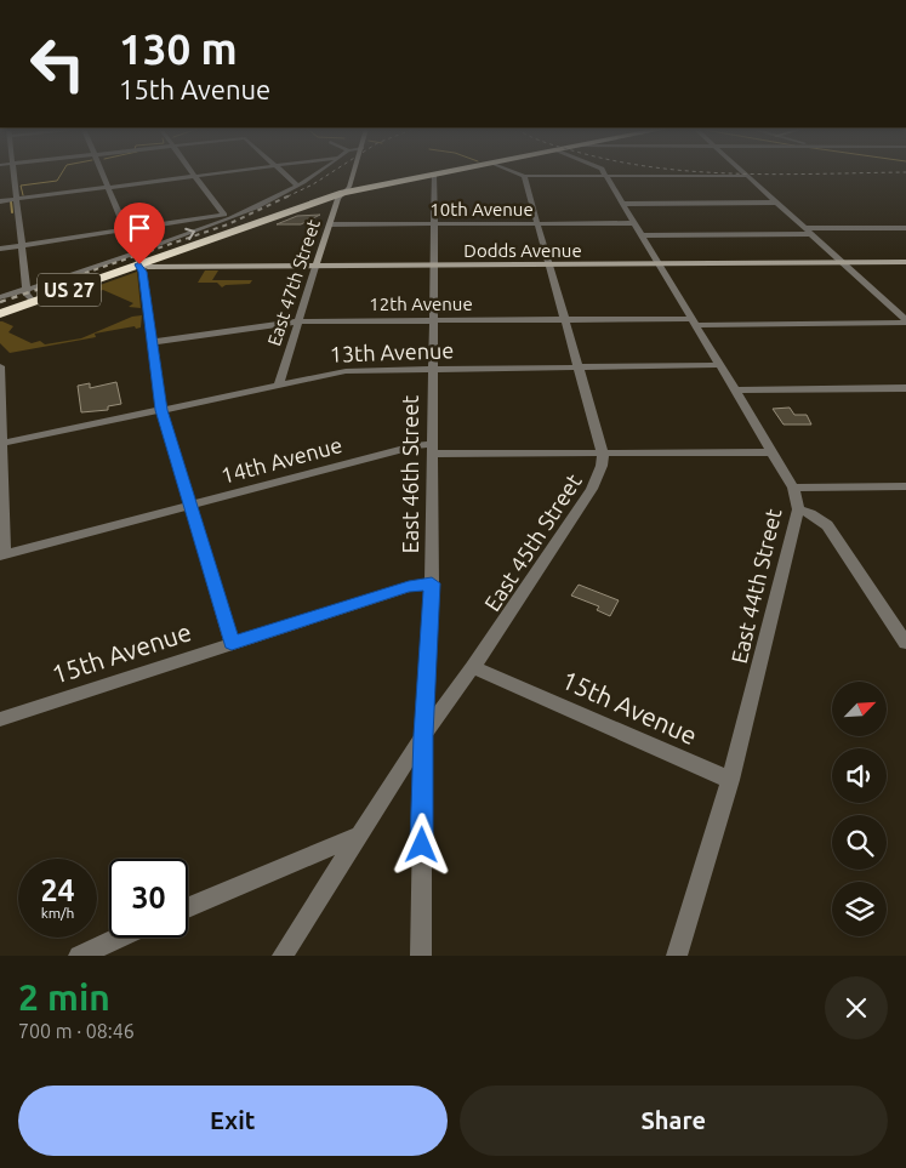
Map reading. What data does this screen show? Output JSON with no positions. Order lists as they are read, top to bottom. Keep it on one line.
{"streets":{"highway":["US 27"],"street":["10th Avenue","Dodds Avenue","East 47th Street","12th Avenue","13th Avenue","14th Avenue","East 46th Street","East 45th Street","East 44th Street","15th Avenue"]},"crossings":[["10th Avenue","East 47th Street"],["10th Avenue","East 46th Street"],["10th Avenue","East 44th Street"],["Dodds Avenue","East 47th Street"],["Dodds Avenue","US 27"],["Dodds Avenue","East 46th Street"],["Dodds Avenue","East 44th Street"],["East 47th Street","US 27"],["East 47th Street","12th Avenue"],["East 47th Street","13th Avenue"],["US 27","East 46th Street"],["12th Avenue","East 46th Street"],["12th Avenue","East 44th Street"],["13th Avenue","East 46th Street"],["13th Avenue","East 44th Street"],["14th Avenue","East 46th Street"],["14th Avenue","East 45th Street"],["14th Avenue","East 44th Street"],["East 46th Street","East 45th Street"],["East 46th Street","15th Avenue"],["East 45th Street","15th Avenue"],["East 44th Street","15th Avenue"]],"north":"top right","page":{"turn":["130 m","15th Avenue"],"speed":"24 km/h","limit":"30","heading":["2 min","700 m · 08:46"],"buttons":["Exit","Share"]}}
